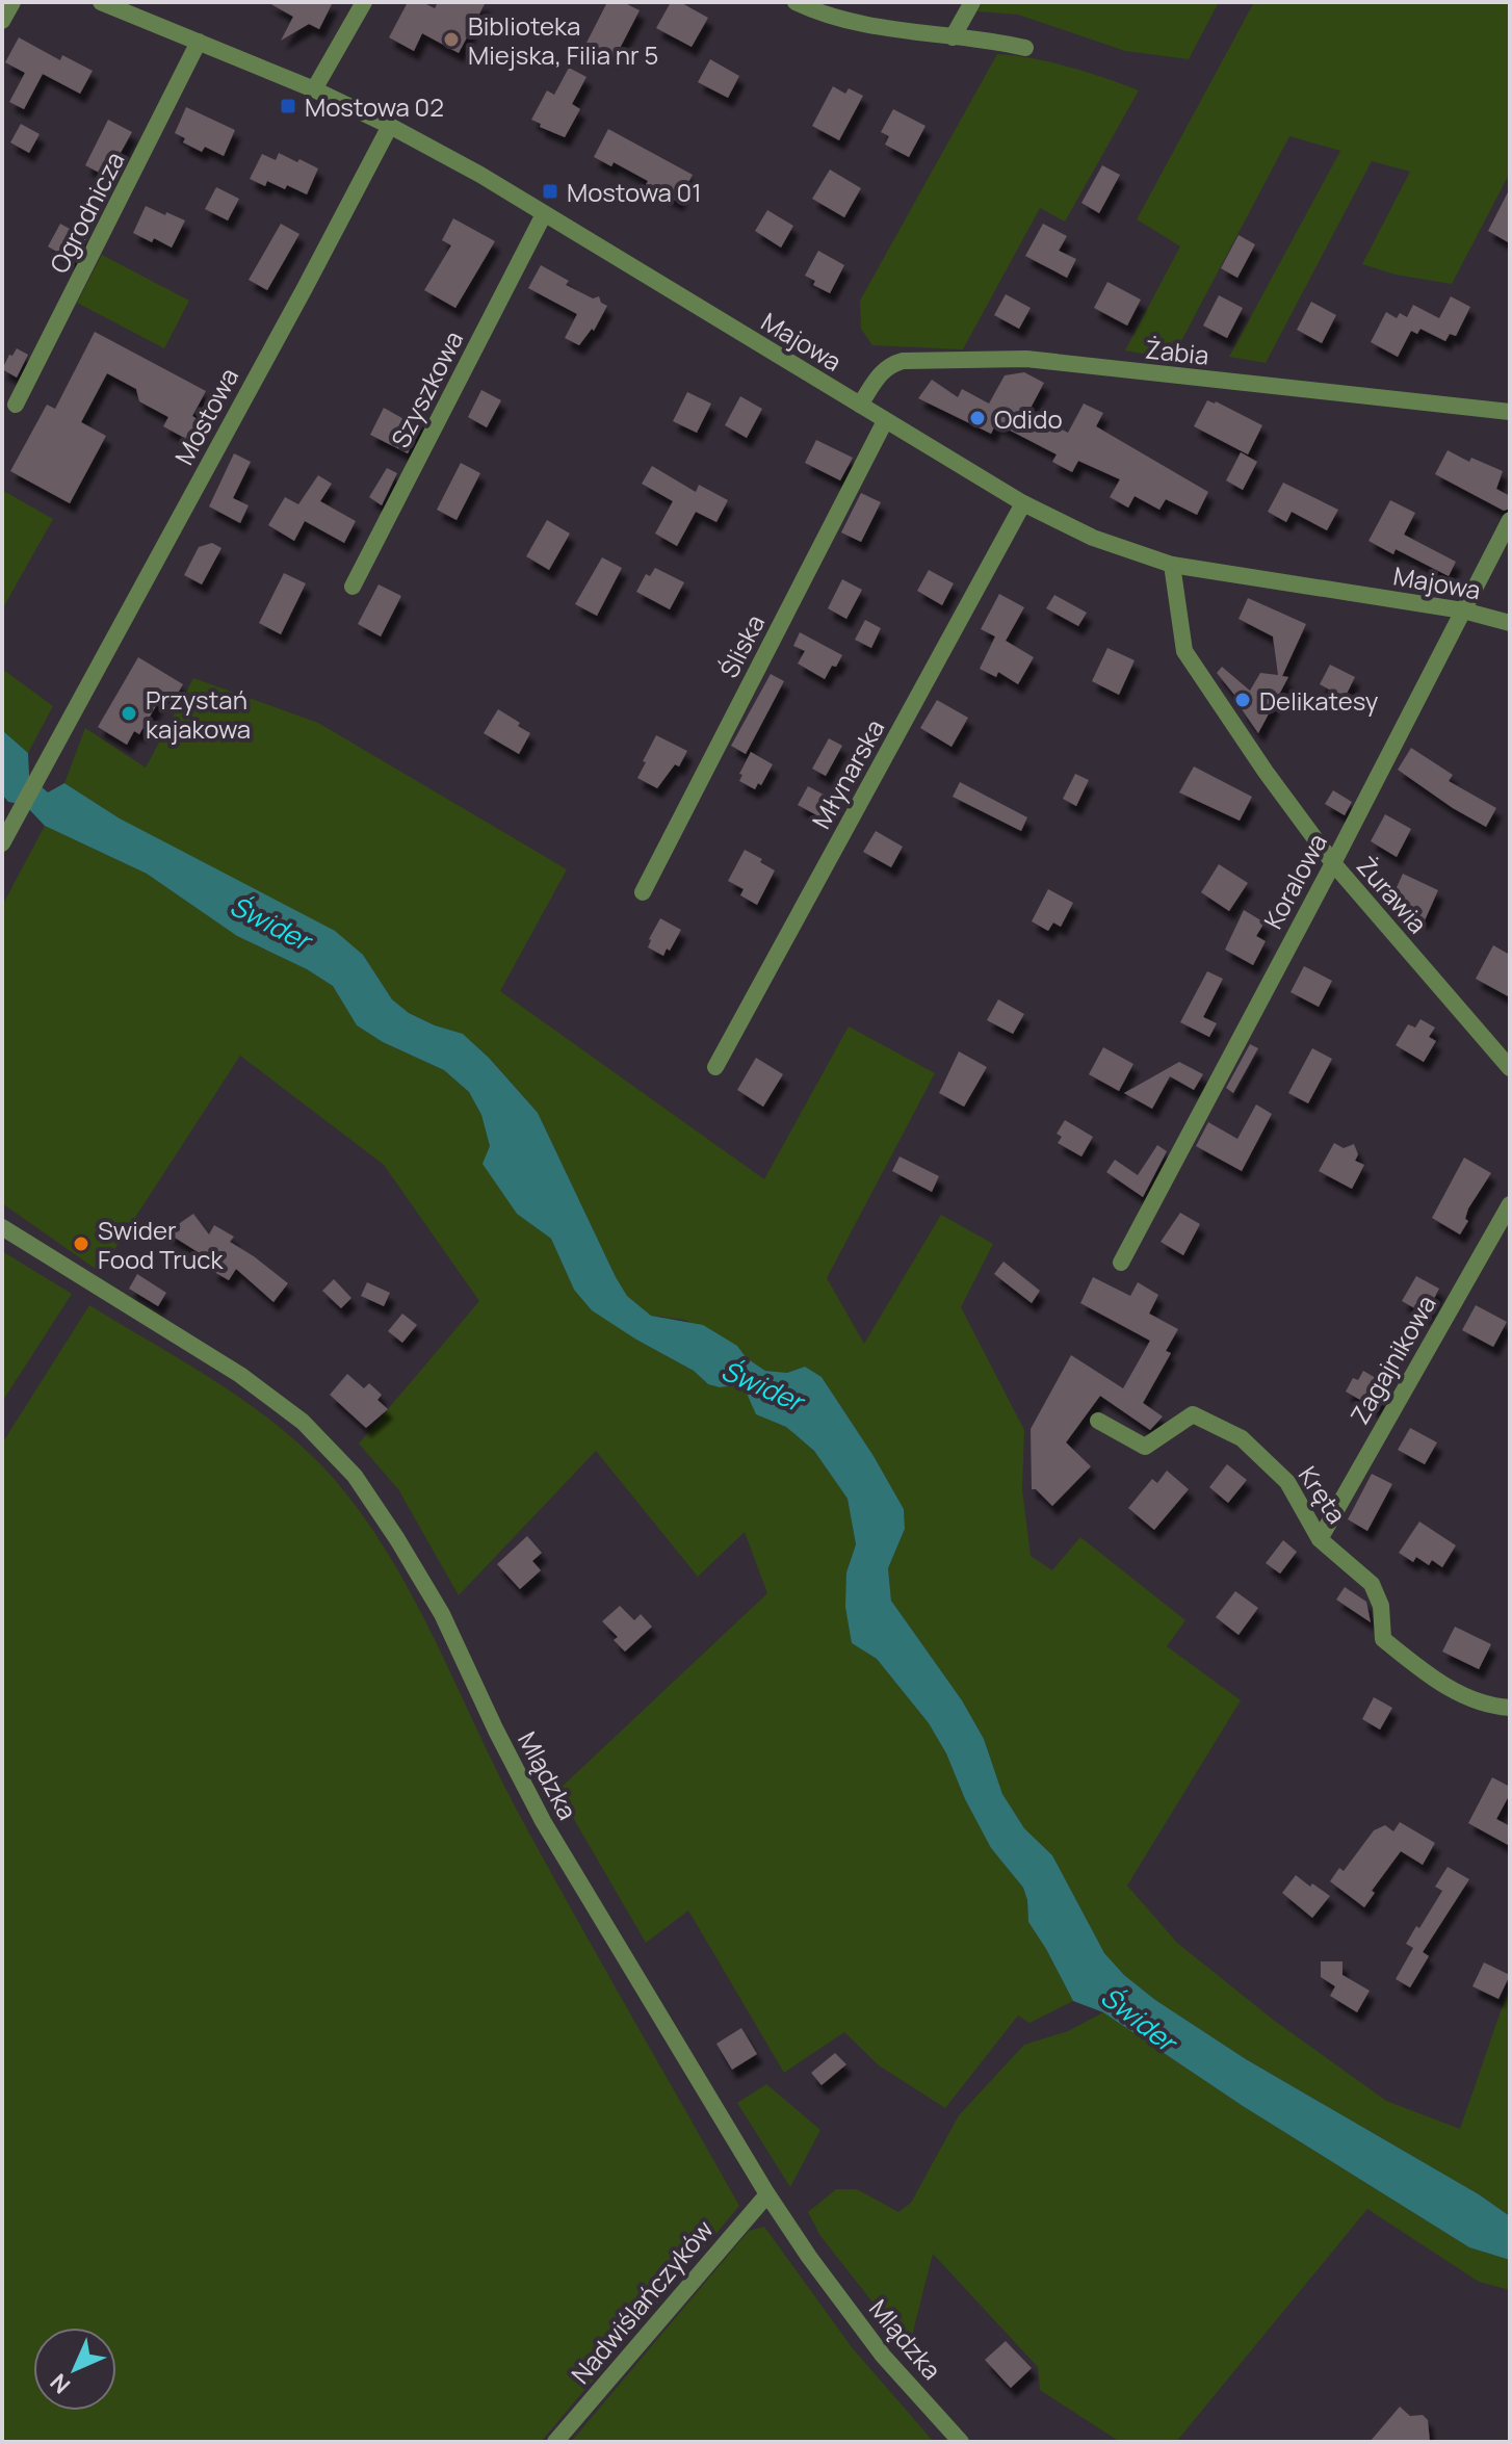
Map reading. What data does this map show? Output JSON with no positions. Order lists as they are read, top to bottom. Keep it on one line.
{"streets":{"street":["Ogrodnicza","Majowa","Żabia","Szyszkowa","Mostowa","Śliska","Młynarska","Koralowa","Żurawia","Zagajnikowa","Kręta","Mlądzka","Nadwiślańczyków"]},"crossings":[["Ogrodnicza","Majowa"],["Majowa","Żabia"],["Majowa","Szyszkowa"],["Majowa","Mostowa"],["Majowa","Śliska"],["Majowa","Młynarska"],["Majowa","Koralowa"],["Majowa","Żurawia"],["Koralowa","Żurawia"],["Zagajnikowa","Kręta"],["Mlądzka","Nadwiślańczyków"]],"water":["Świder"],"places":{"other":["Biblioteka Miejska, Filia nr 5","Odido","Delikatesy","Przystań kajakowa","Swider Food Truck"],"transit":["Mostowa 02","Mostowa 01"]},"north":"bottom left"}
